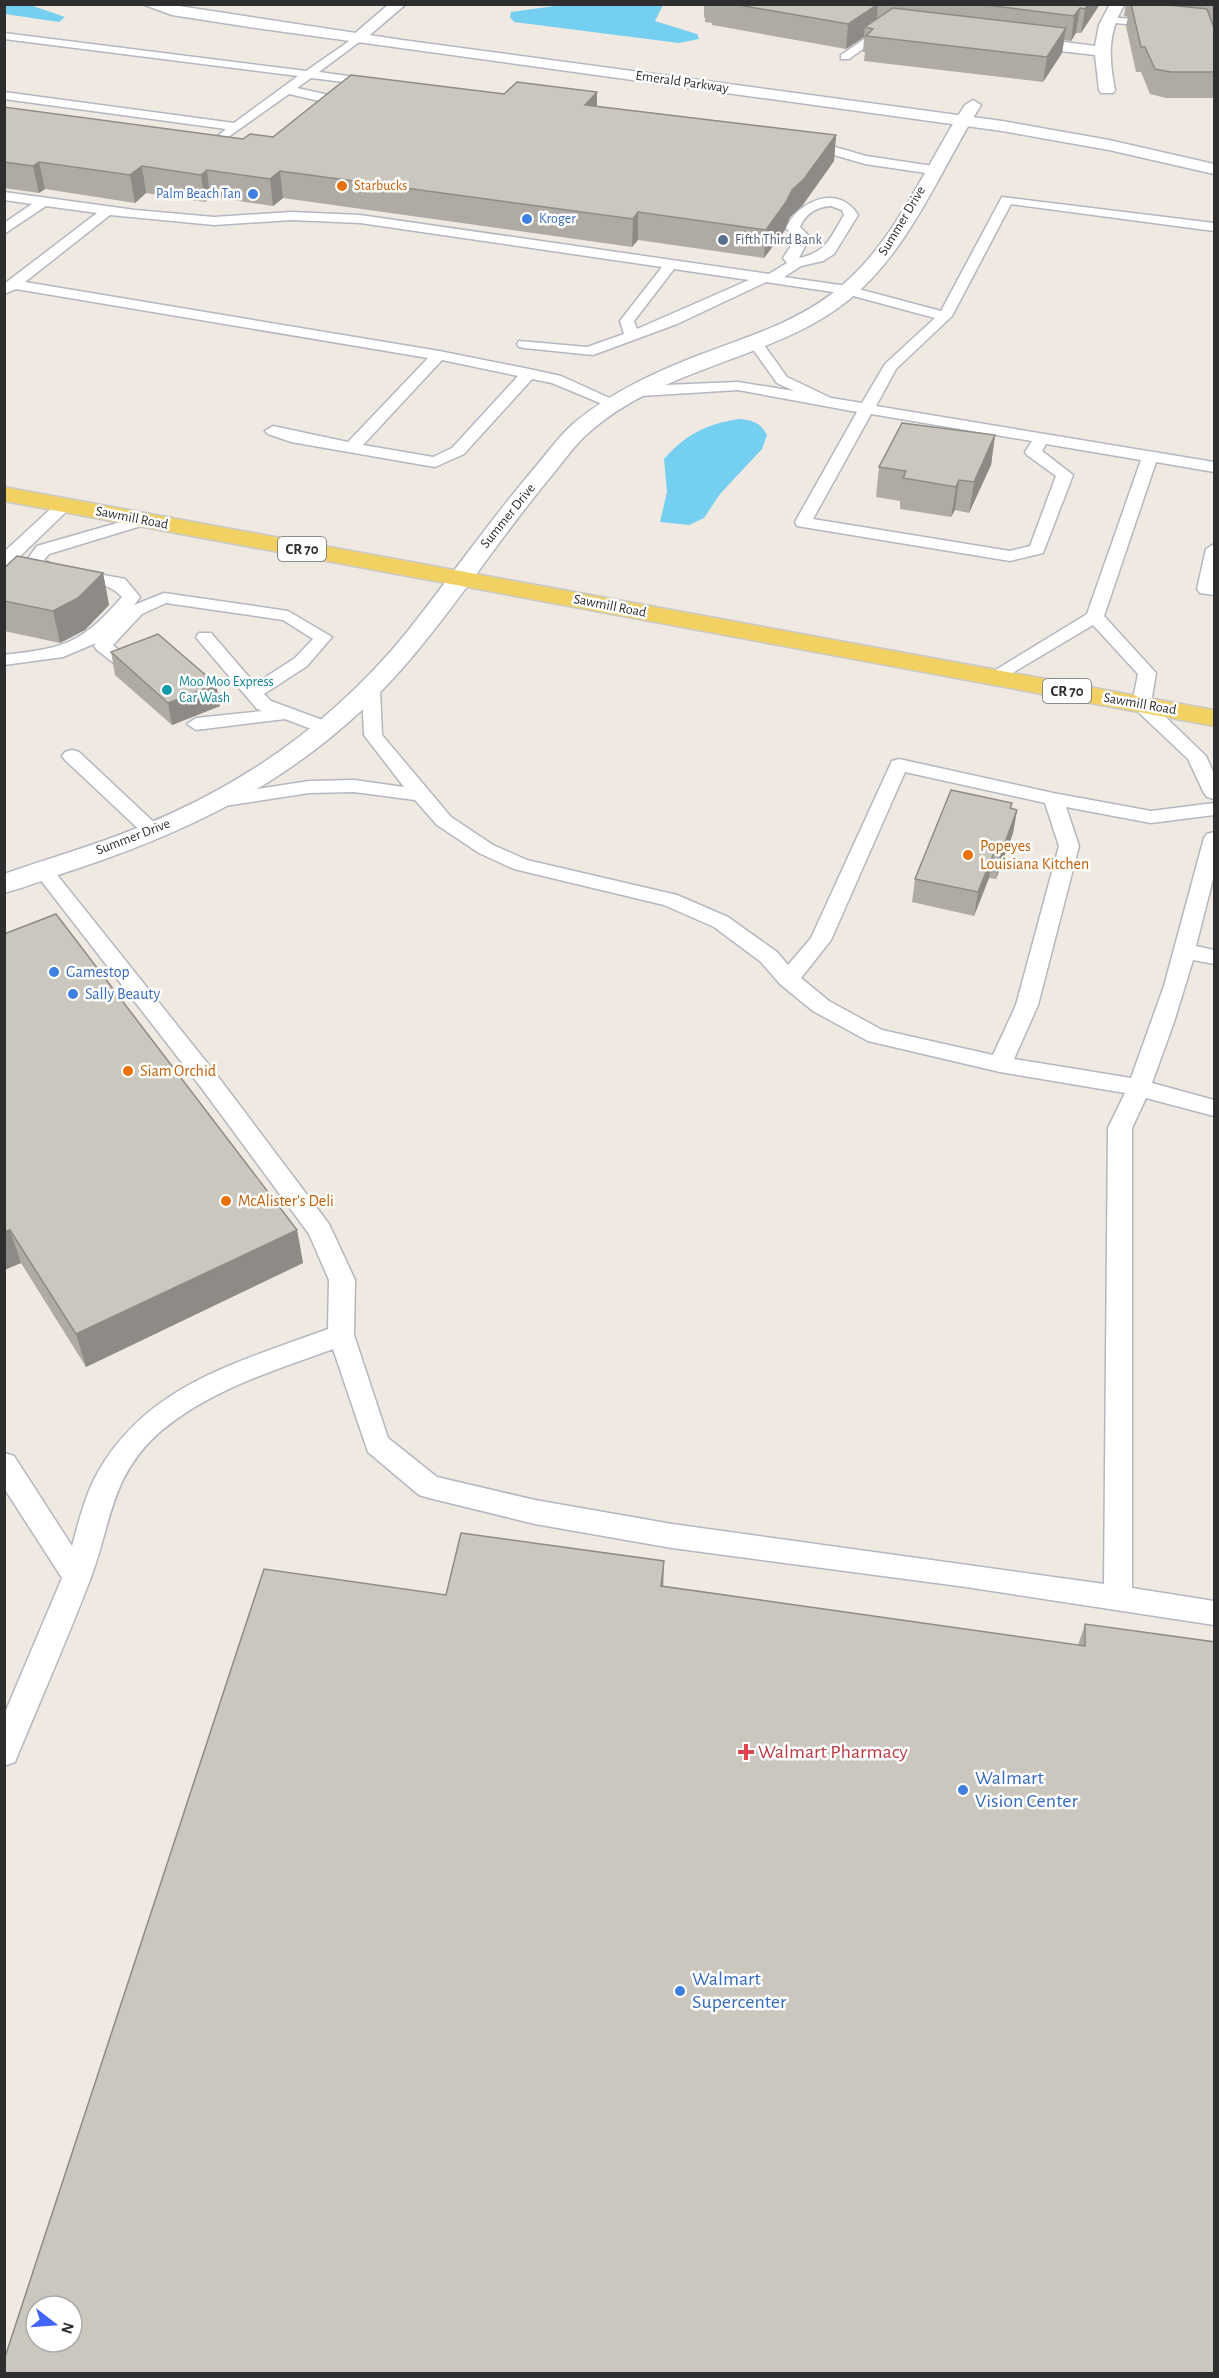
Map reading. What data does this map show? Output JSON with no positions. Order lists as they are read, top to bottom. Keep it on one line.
{"streets":{"main road":["Sawmill Road","CR 70"],"street":["Emerald Parkway","Summer Drive"]},"crossings":[["Emerald Parkway","Summer Drive"],["Summer Drive","Sawmill Road"]],"places":{"other":["Starbucks","Palm Beach Tan","Kroger","Fifth Third Bank","Moo Moo Express Car Wash","Popeyes Louisiana Kitchen","Gamestop","Sally Beauty","Siam Orchid","McAlister's Deli","Walmart Vision Center","Walmart Supercenter"],"health":["Walmart Pharmacy"]},"north":"right"}
